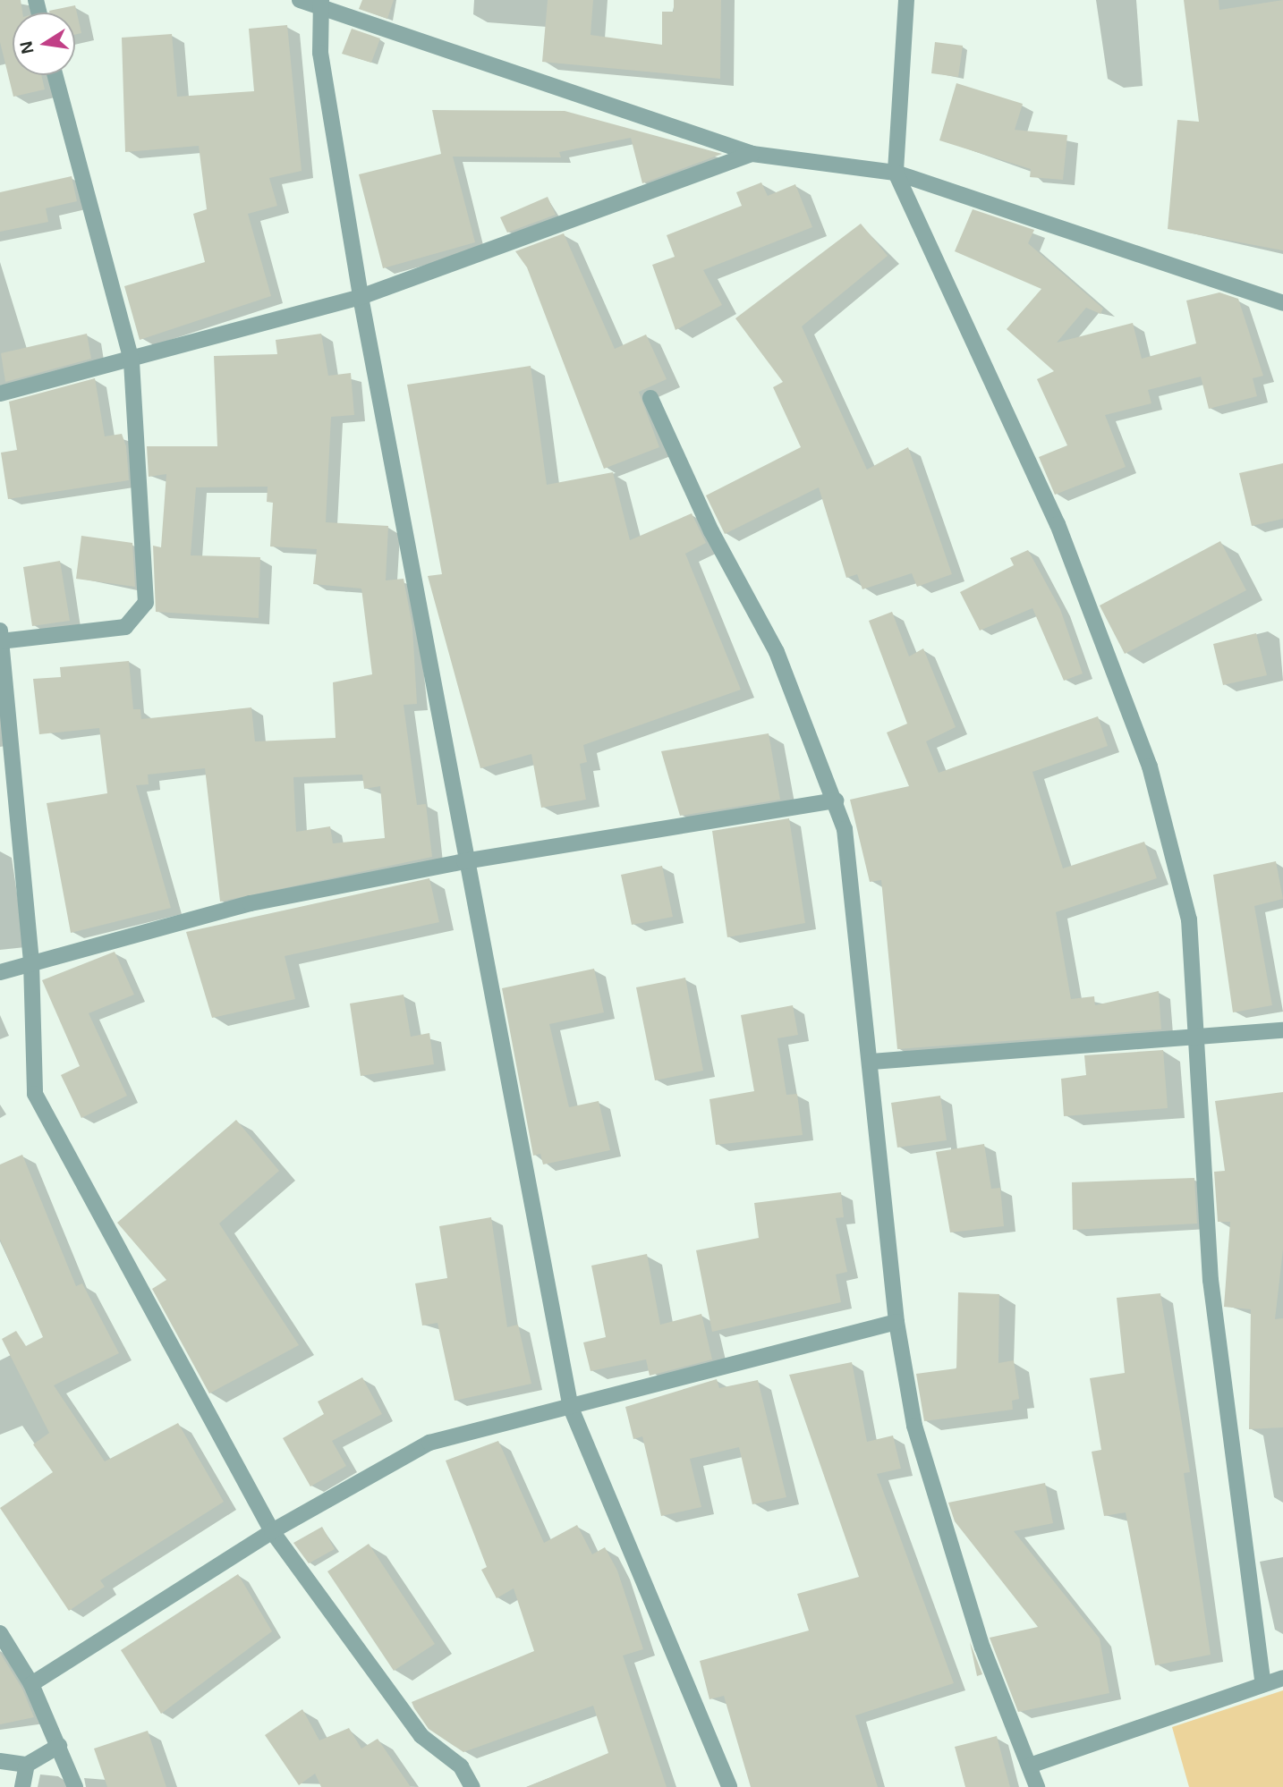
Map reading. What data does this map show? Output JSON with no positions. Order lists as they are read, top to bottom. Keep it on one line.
{"north":"left"}
